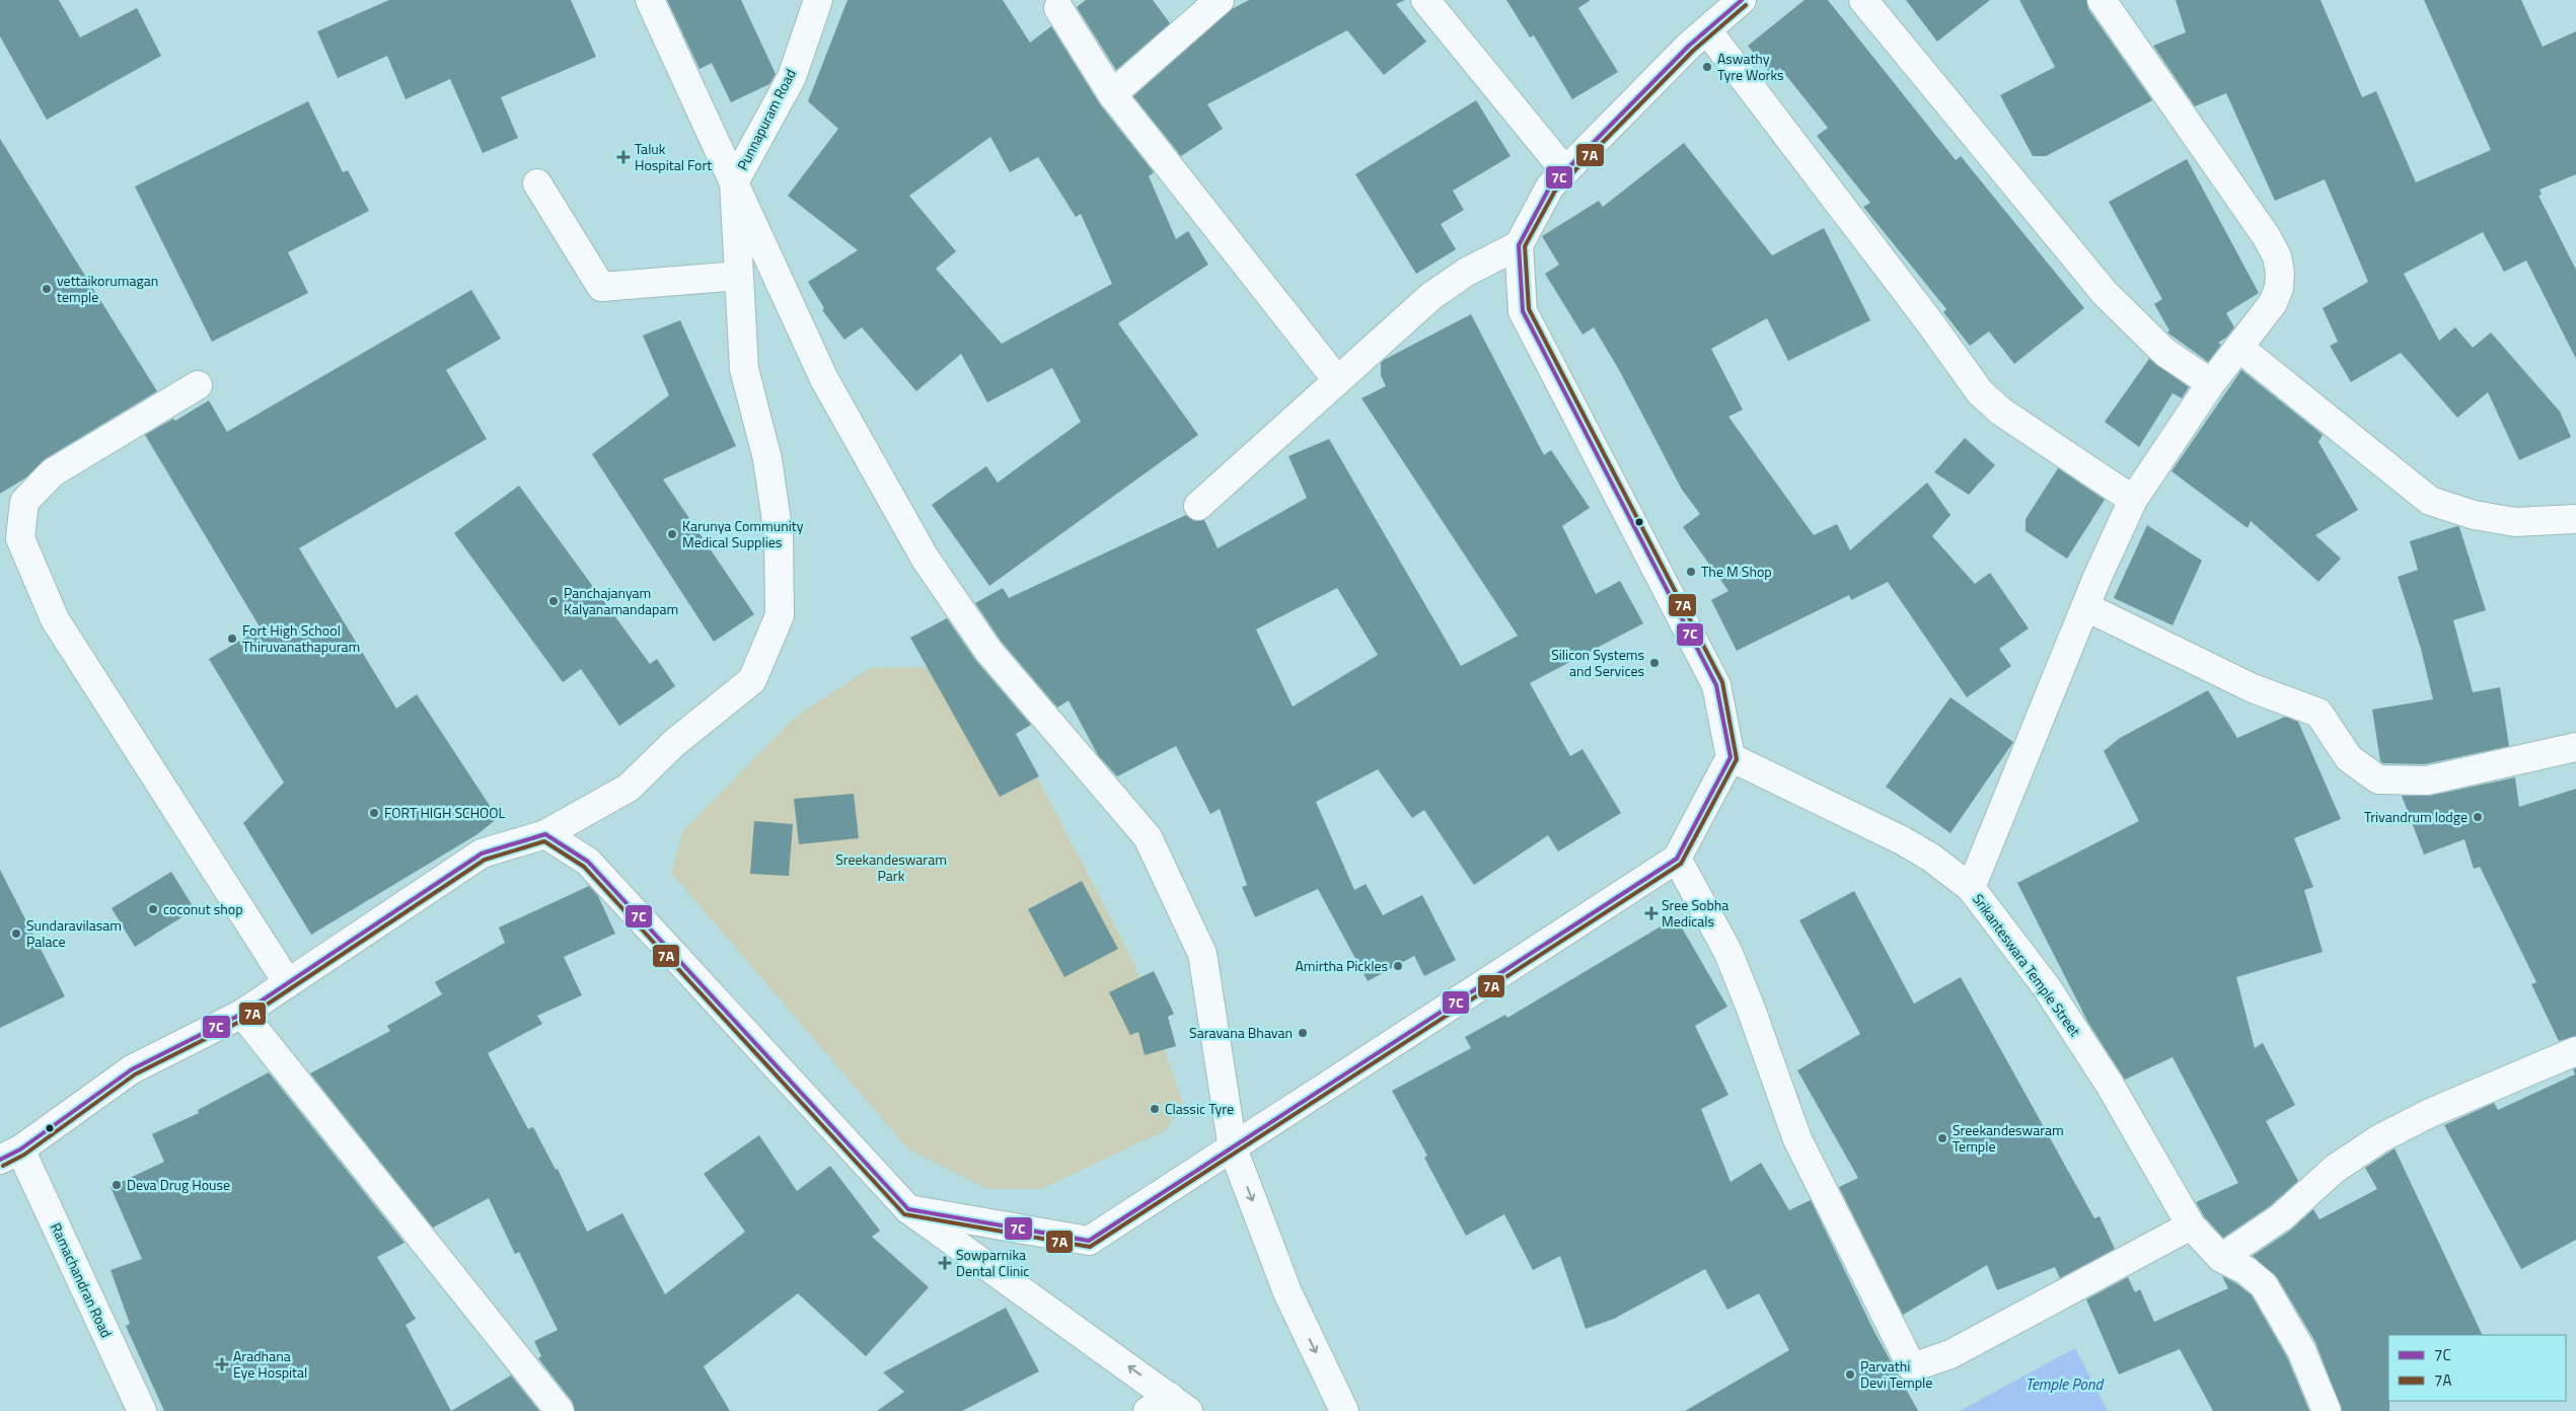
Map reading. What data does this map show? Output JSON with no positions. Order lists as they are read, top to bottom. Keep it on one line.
{"streets":{"street":["Punnapuram Road","Srikanteswara Temple Street","Ramachandran Road"]},"water":["Temple Pond"],"parks":["Sreekandeswaram Park"],"places":{"other":["Aswathy Tyre Works","vettaikorumagan temple","Karunya Community Medical Supplies","The M Shop","Panchajanyam Kalyanamandapam","Fort High School Thiruvanathapuram","Silicon Systems and Services","FORT HIGH SCHOOL","Trivandrum lodge","coconut shop","Sundaravilasam Palace","Amirtha Pickles","Saravana Bhavan","Classic Tyre","Sreekandeswaram Temple","Deva Drug House","Parvathi Devi Temple"],"health":["Taluk Hospital Fort","Sree Sobha Medicals","Sowparnika Dental Clinic","Aradhana Eye Hospital"]},"lines":["transit line 7C","transit line 7A"],"legend":["7C","7A"]}
